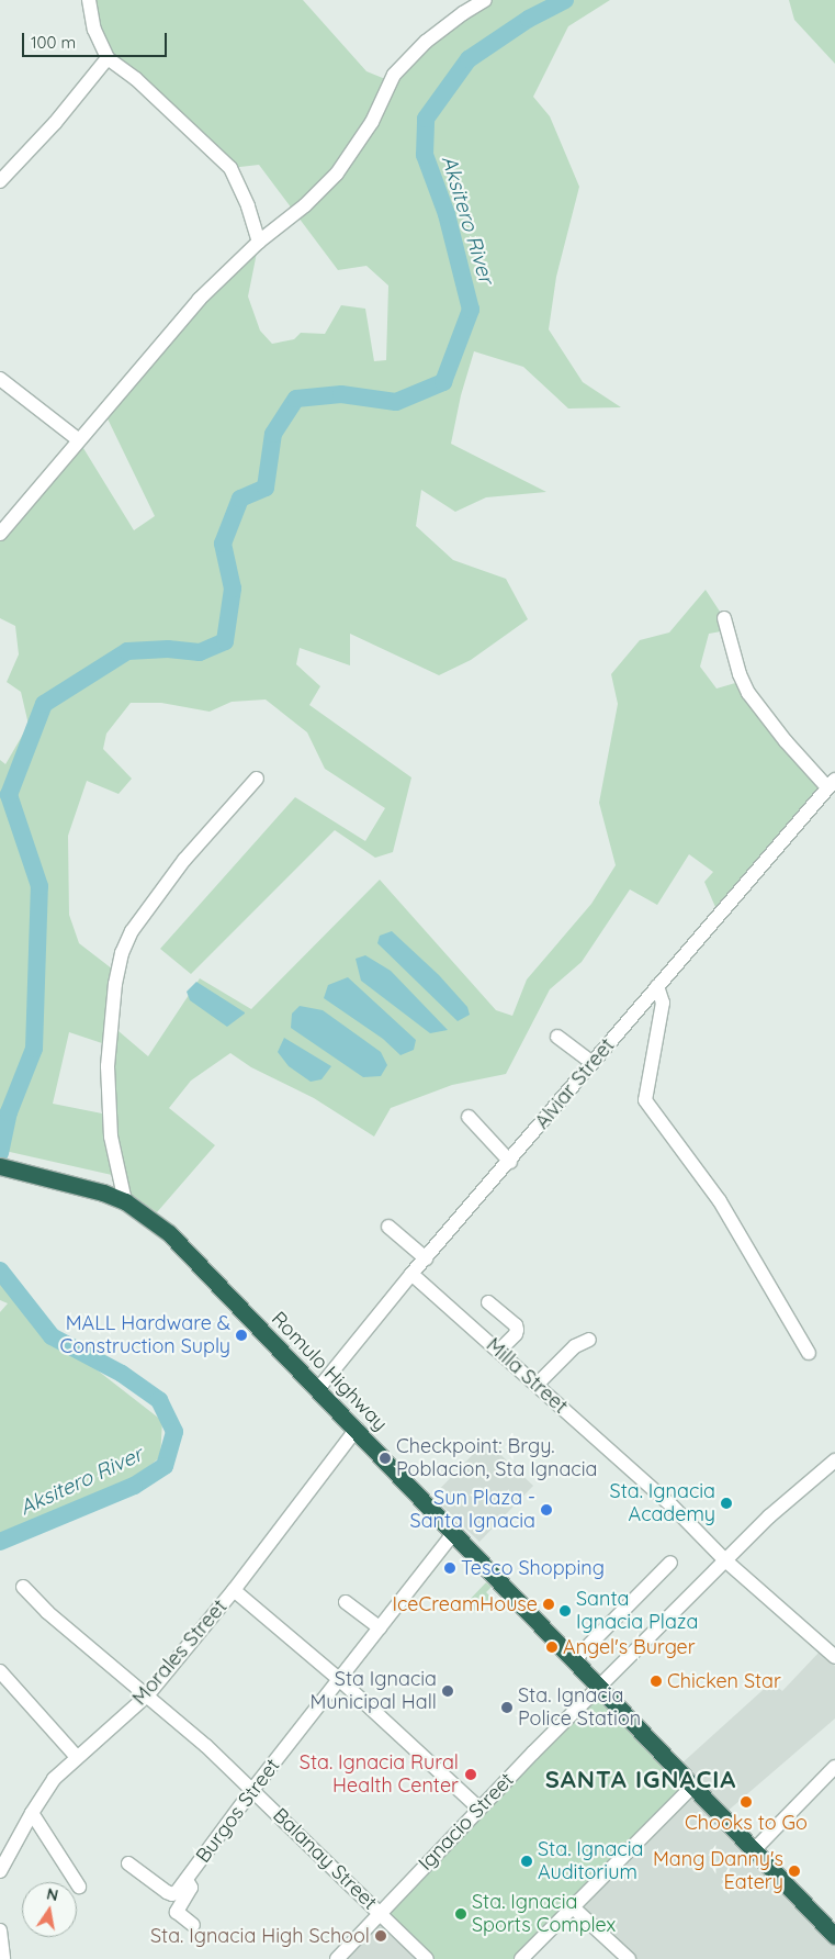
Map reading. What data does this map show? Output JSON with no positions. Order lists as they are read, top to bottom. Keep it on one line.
{"streets":{"highway":["Romulo Highway"],"street":["Alviar Street","Milla Street","Morales Street","Burgos Street","Ignacio Street","Balanay Street"]},"crossings":[["Alviar Street","Romulo Highway"],["Alviar Street","Milla Street"],["Romulo Highway","Morales Street"],["Romulo Highway","Burgos Street"],["Romulo Highway","Ignacio Street"],["Milla Street","Ignacio Street"],["Morales Street","Balanay Street"],["Burgos Street","Balanay Street"],["Ignacio Street","Balanay Street"]],"districts":["SANTA IGNACIA"],"water":["Aksitero River"],"places":["MALL Hardware & Construction Suply","Checkpoint: Brgy. Poblacion, Sta Ignacia","Sta. Ignacia Academy","Sun Plaza - Santa Ignacia","Tesco Shopping","IceCreamHouse","Santa Ignacia Plaza","Angel's Burger","Chicken Star","Sta Ignacia Municipal Hall","Sta. Ignacia Police Station","Sta. Ignacia Rural Health Center","Chooks to Go","Sta. Ignacia Auditorium","Mang Danny's Eatery","Sta. Ignacia Sports Complex","Sta. Ignacia High School"],"scale_bar":"100 m","north":"top"}
